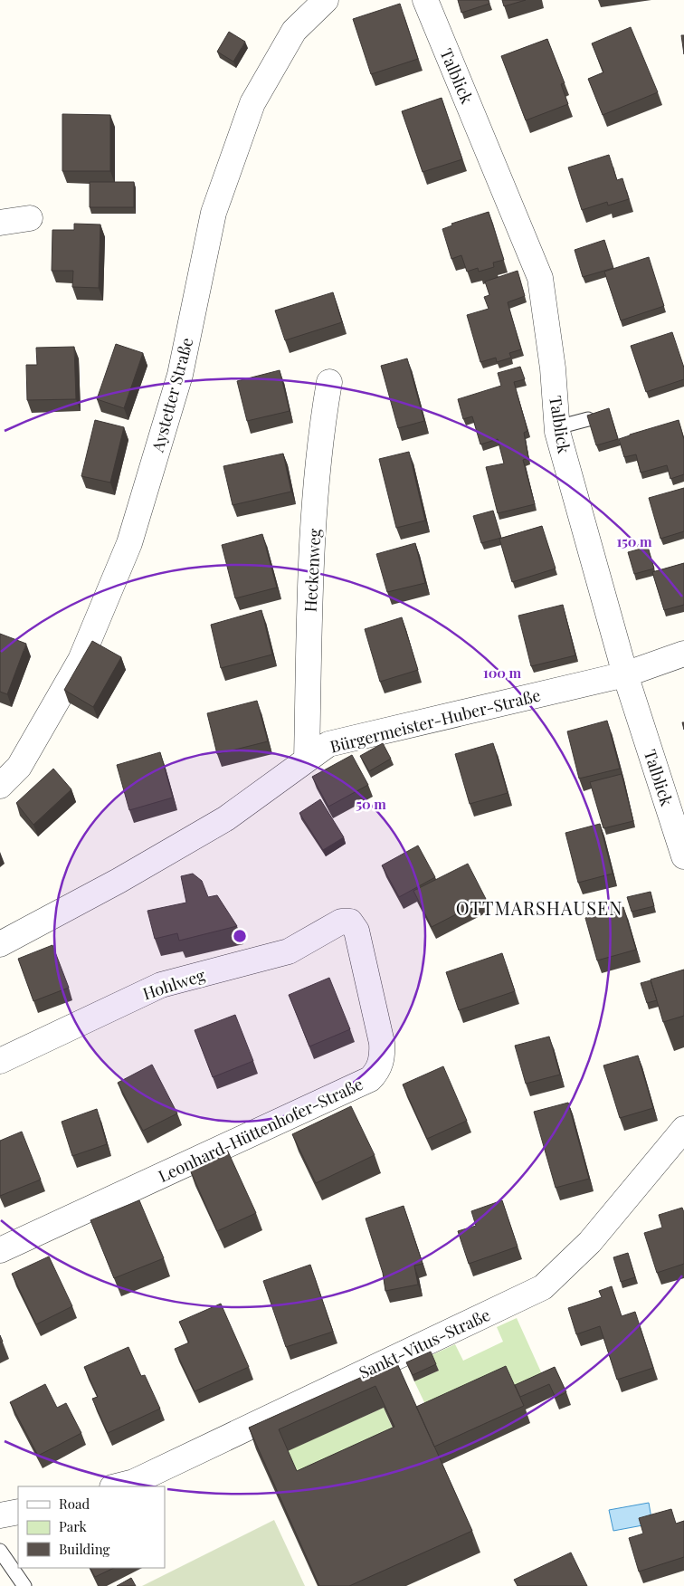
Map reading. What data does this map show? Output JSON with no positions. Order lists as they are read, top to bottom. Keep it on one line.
{"streets":{"street":["Talblick","Aystetter Straße","Heckenweg","Bürgermeister-Huber-Straße","Hohlweg","Leonhard-Hüttenhofer-Straße","Sankt-Vitus-Straße"]},"crossings":[["Talblick","Bürgermeister-Huber-Straße"],["Heckenweg","Bürgermeister-Huber-Straße"],["Hohlweg","Leonhard-Hüttenhofer-Straße"]],"districts":["OTTMARSHAUSEN"],"legend":["Road","Park","Building"],"rings":["150 m","100 m","50 m"]}
